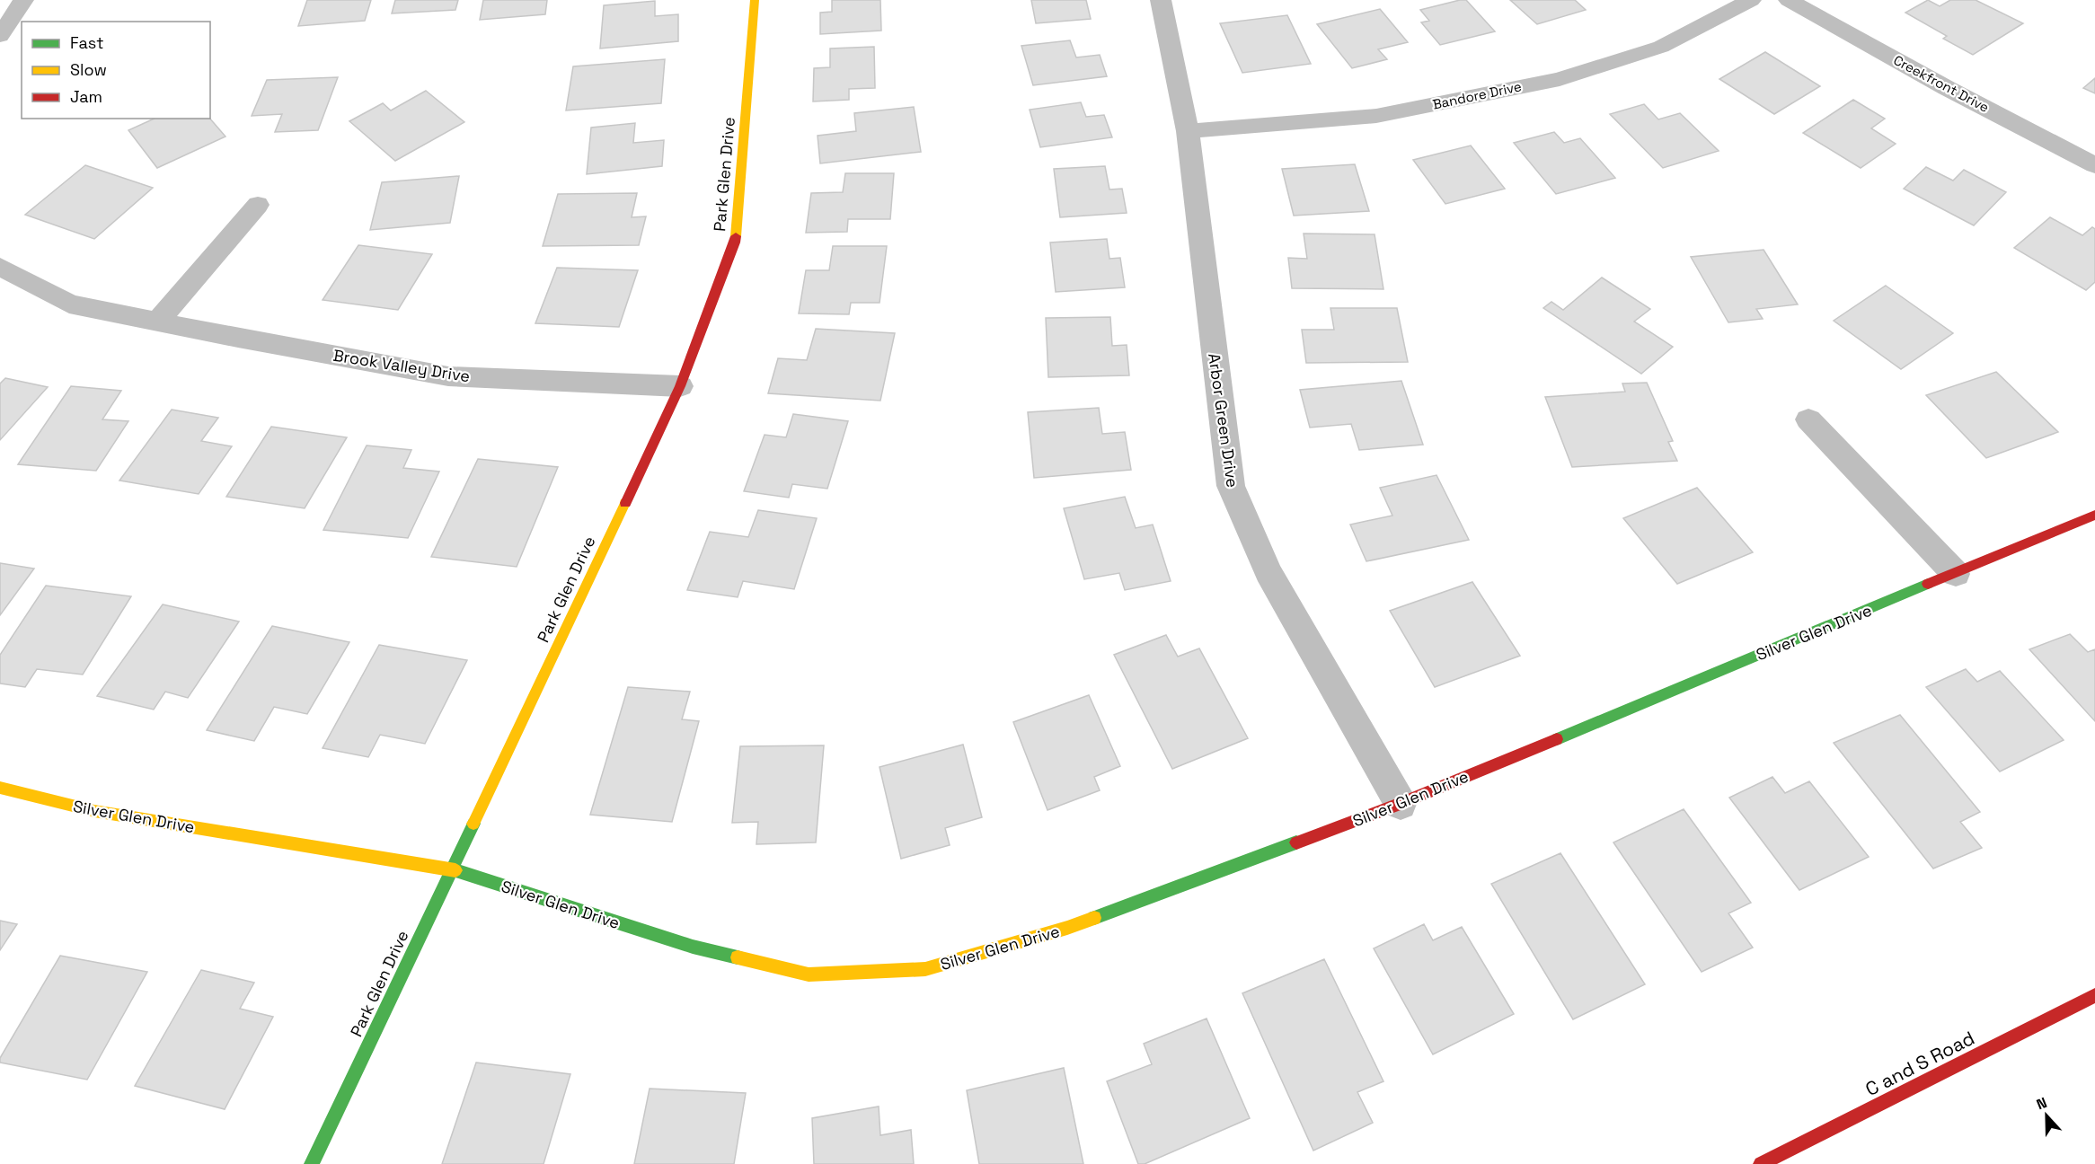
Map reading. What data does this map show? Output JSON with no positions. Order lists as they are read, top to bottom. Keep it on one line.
{"streets":{"street":["Creekfront Drive","Bandore Drive","Park Glen Drive","Brook Valley Drive","Arbor Green Drive","Silver Glen Drive","C and S Road"]},"crossings":[["Bandore Drive","Arbor Green Drive"],["Park Glen Drive","Brook Valley Drive"],["Park Glen Drive","Silver Glen Drive"],["Arbor Green Drive","Silver Glen Drive"]],"legend":["Fast","Slow","Jam"],"north":"top"}
